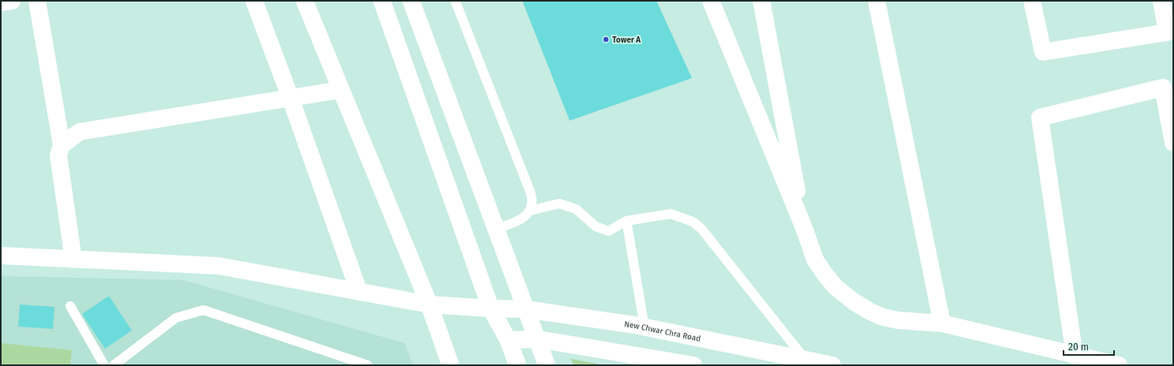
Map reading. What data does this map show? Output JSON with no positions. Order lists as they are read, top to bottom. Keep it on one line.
{"streets":{"street":["New Chwar Chra Road"]},"places":["Tower A"],"scale_bar":"20 m"}
